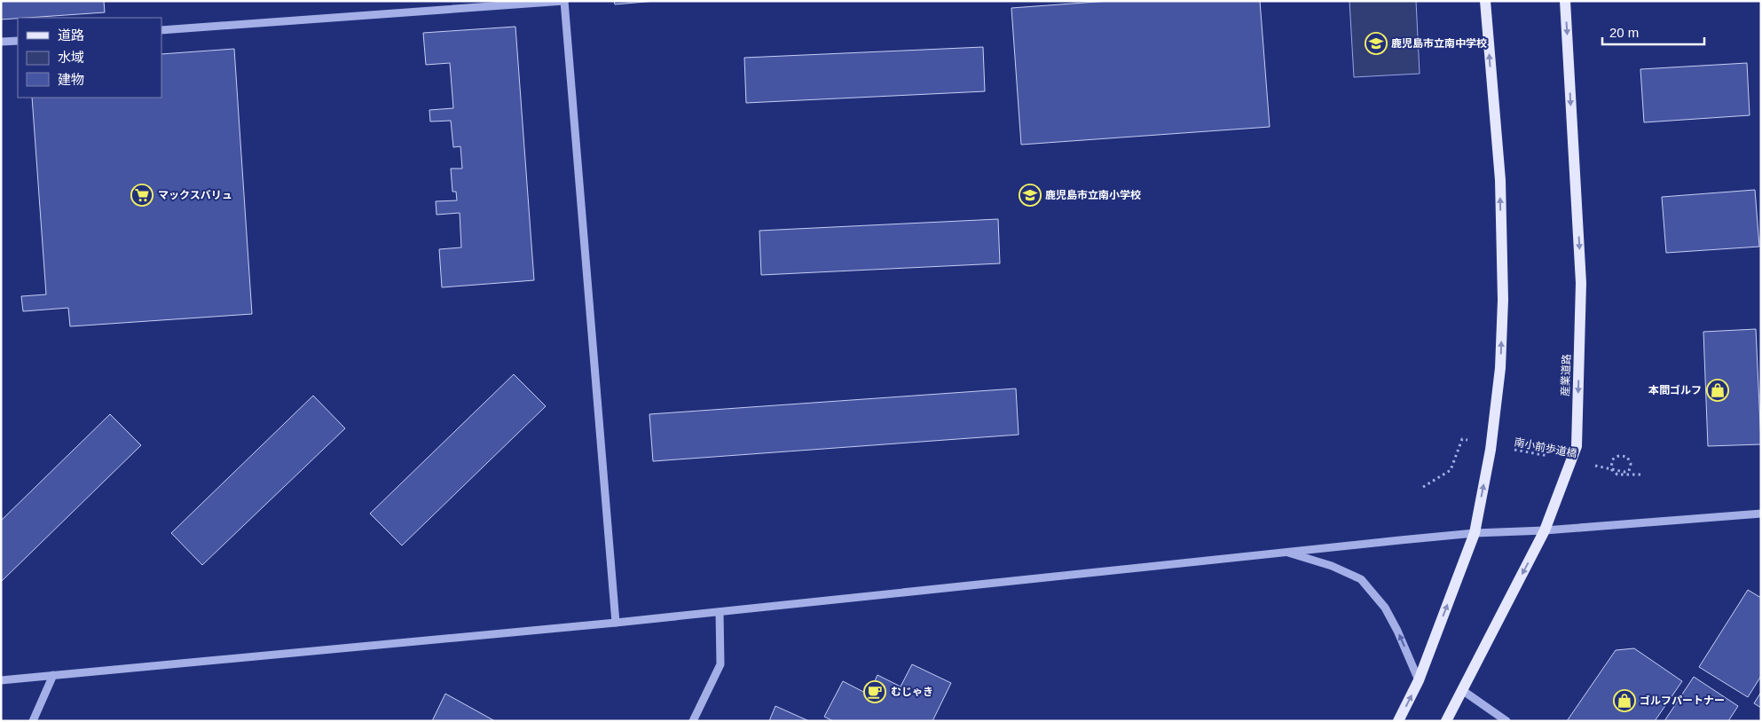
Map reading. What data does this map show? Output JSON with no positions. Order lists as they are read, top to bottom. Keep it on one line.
{"streets":{"main road":["産業道路"],"path":["南小前歩道橋"]},"places":{"school or university":["鹿児島市立南中学校","鹿児島市立南小学校"],"supermarket":["マックスバリュ"],"shop":["本間ゴルフ","ゴルフパートナー"],"cafe":["むじゃき"]},"legend":["道路","水域","建物"],"scale_bar":"20 m"}
